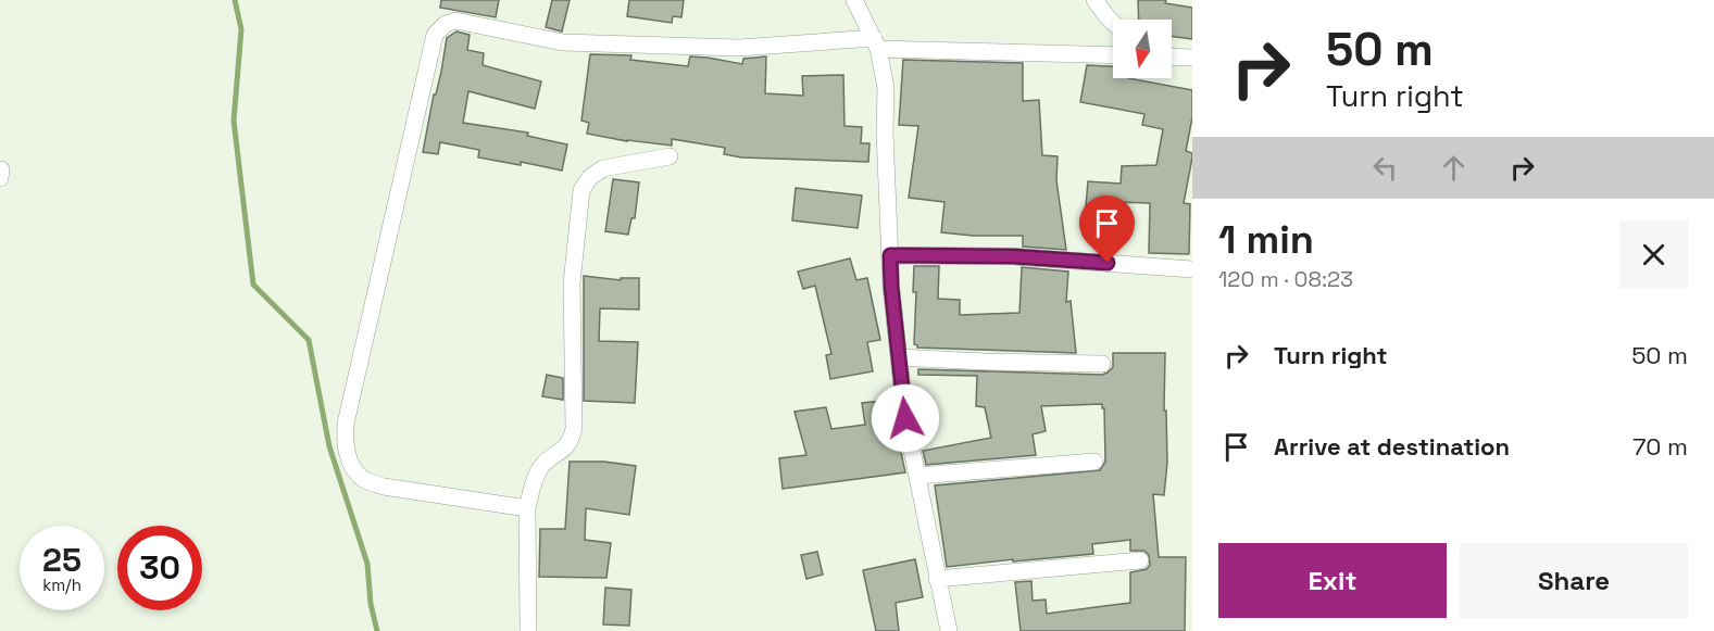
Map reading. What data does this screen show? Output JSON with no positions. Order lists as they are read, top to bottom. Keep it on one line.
{"north":"bottom","page":{"turn":["50 m","Turn right"],"heading":["1 min","120 m · 08:23"],"list":[{"name":"Turn right","value":"50 m"},{"name":"Arrive at destination","value":"70 m"}],"speed":"25 km/h","limit":"30","buttons":["Exit","Share"]}}
